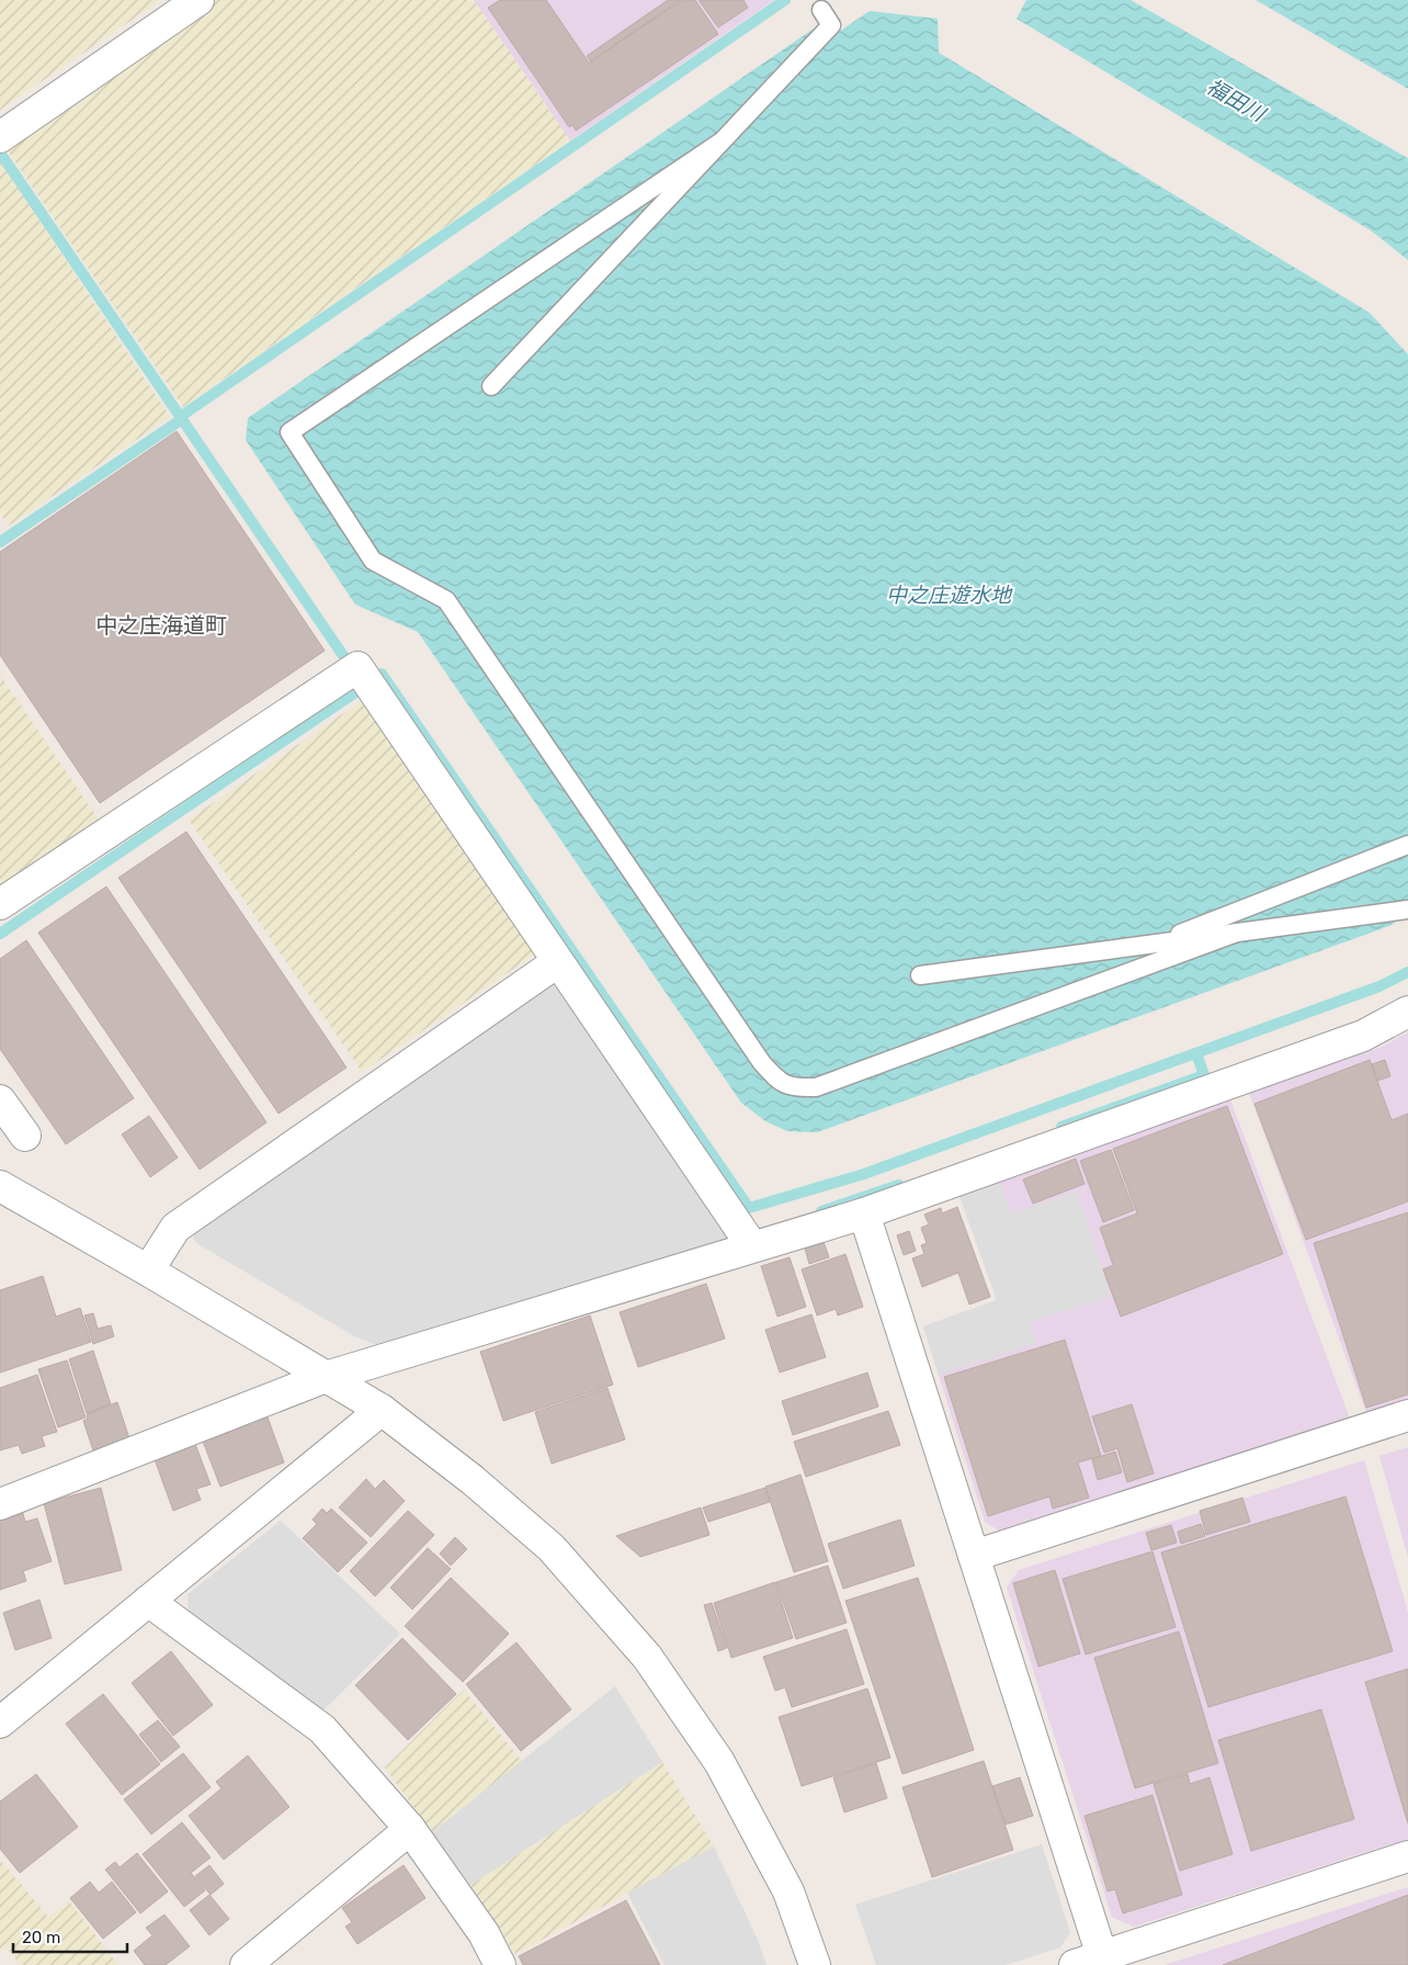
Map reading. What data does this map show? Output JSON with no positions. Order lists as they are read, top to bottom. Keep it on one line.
{"districts":["中之庄海道町"],"water":["福田川","中之庄遊水地"],"scale_bar":"20 m"}
